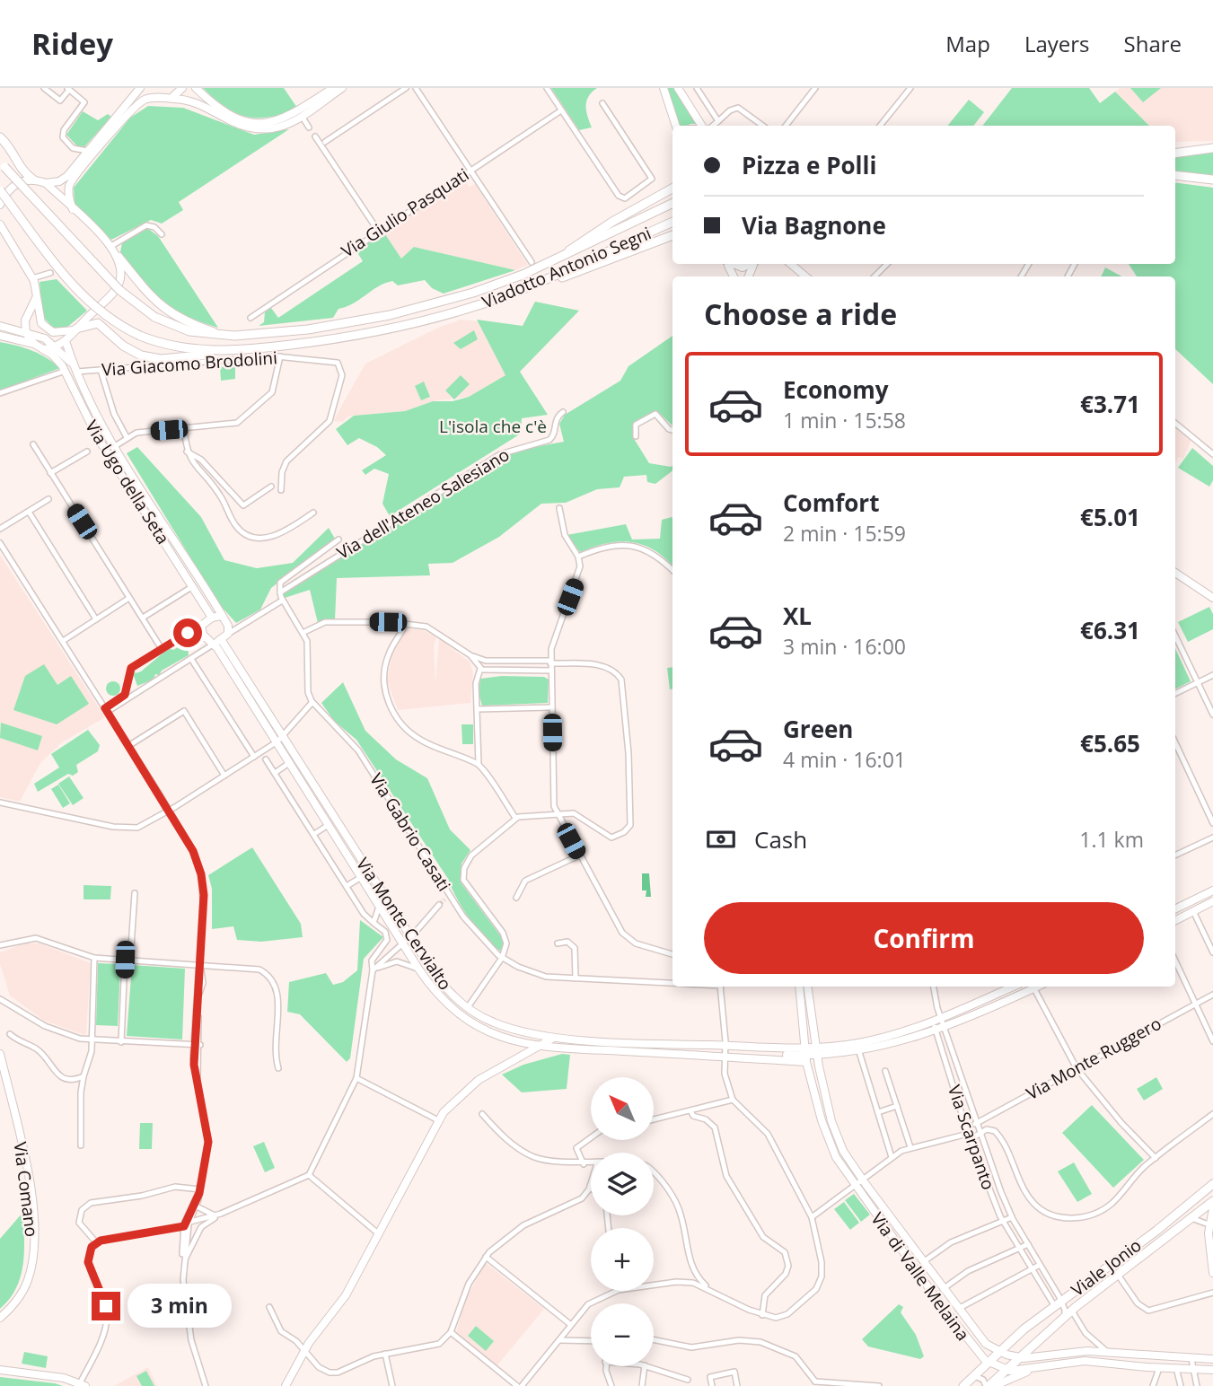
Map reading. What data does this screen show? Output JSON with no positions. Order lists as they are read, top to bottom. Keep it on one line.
{"streets":{"main road":["Viadotto Antonio Segni","Viale Jonio"],"street":["Via Giulio Pasquati","Via Giacomo Brodolini","Via Ugo della Seta","Via dell'Ateneo Salesiano","Via Gabrio Casati","Via Monte Cervialto","Via Monte Ruggero","Via Scarpanto","Via Comano","Via di Valle Melaina"]},"crossings":[["Via Giacomo Brodolini","Via Ugo della Seta"],["Via Ugo della Seta","Via Monte Cervialto"],["Via Monte Cervialto","Via di Valle Melaina"],["Via Monte Ruggero","Via Scarpanto"],["Via Scarpanto","Viale Jonio"],["Viale Jonio","Via di Valle Melaina"]],"parks":["L'isola che c'è"],"north":"top left","page":{"header":"Ridey","nav":["Map","Layers","Share"],"banner":["Pizza e Polli","Via Bagnone"],"heading":"Choose a ride","list":[{"name":"Economy","note":"1 min · 15:58","value":"€3.71"},{"name":"Comfort","note":"2 min · 15:59","value":"€5.01"},{"name":"XL","note":"3 min · 16:00","value":"€6.31"},{"name":"Green","note":"4 min · 16:01","value":"€5.65"}],"pay":["Cash","1.1 km"],"buttons":"Confirm","map_buttons":["+","−"],"bubble":"3 min"}}
